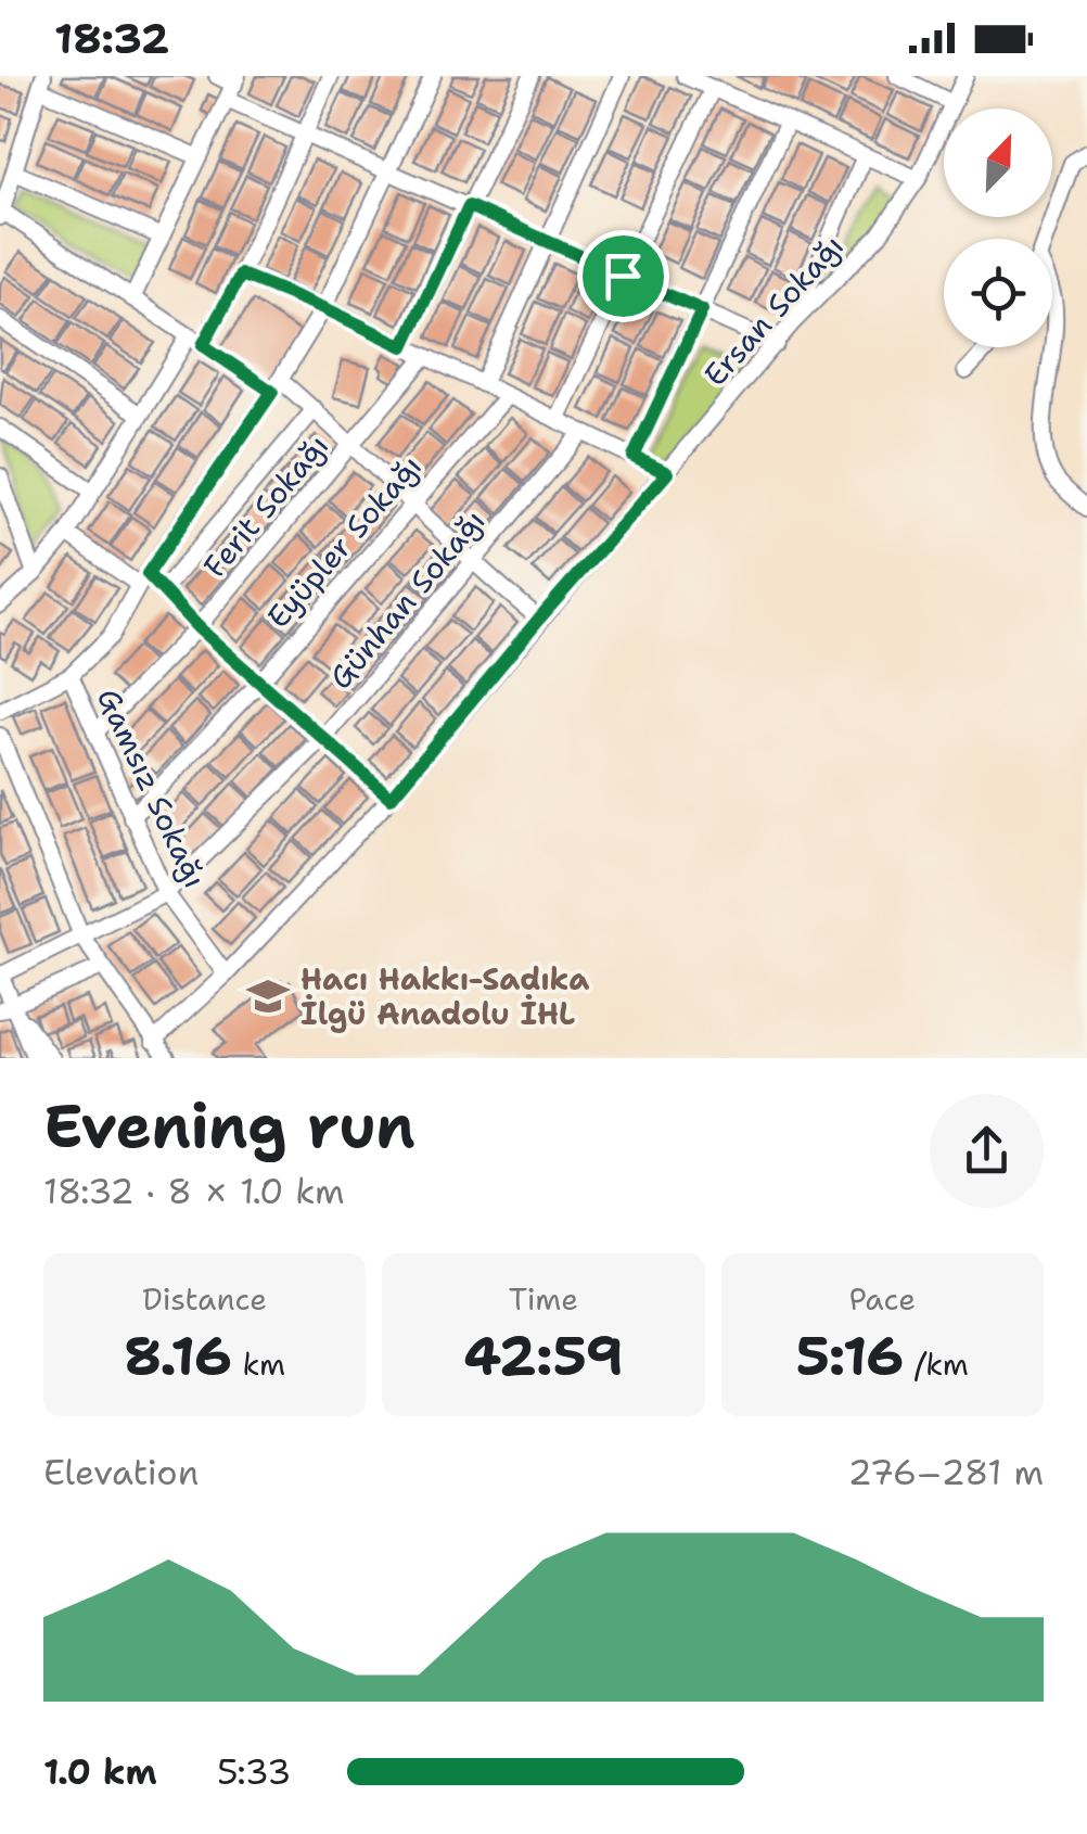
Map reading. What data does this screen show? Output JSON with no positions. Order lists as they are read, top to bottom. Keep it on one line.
{"streets":{"street":["Ersan Sokağı","Ferit Sokağı","Eyüpler Sokağı","Günhan Sokağı","Gamsız Sokağı"]},"crossings":[["Ersan Sokağı","Gamsız Sokağı"],["Ferit Sokağı","Gamsız Sokağı"],["Eyüpler Sokağı","Gamsız Sokağı"],["Günhan Sokağı","Gamsız Sokağı"]],"places":{"school or university":["Hacı Hakkı-Sadıka İlgü Anadolu İHL"]},"north":"top right","page":{"status":"18:32","heading":["Evening run","18:32 · 8 × 1.0 km"],"stats":[["Distance","8.16 km"],["Time","42:59"],["Pace","5:16 /km"]],"chart":["Elevation","276–281 m"],"list":[{"name":"1.0 km","note":"5:33"}]}}
